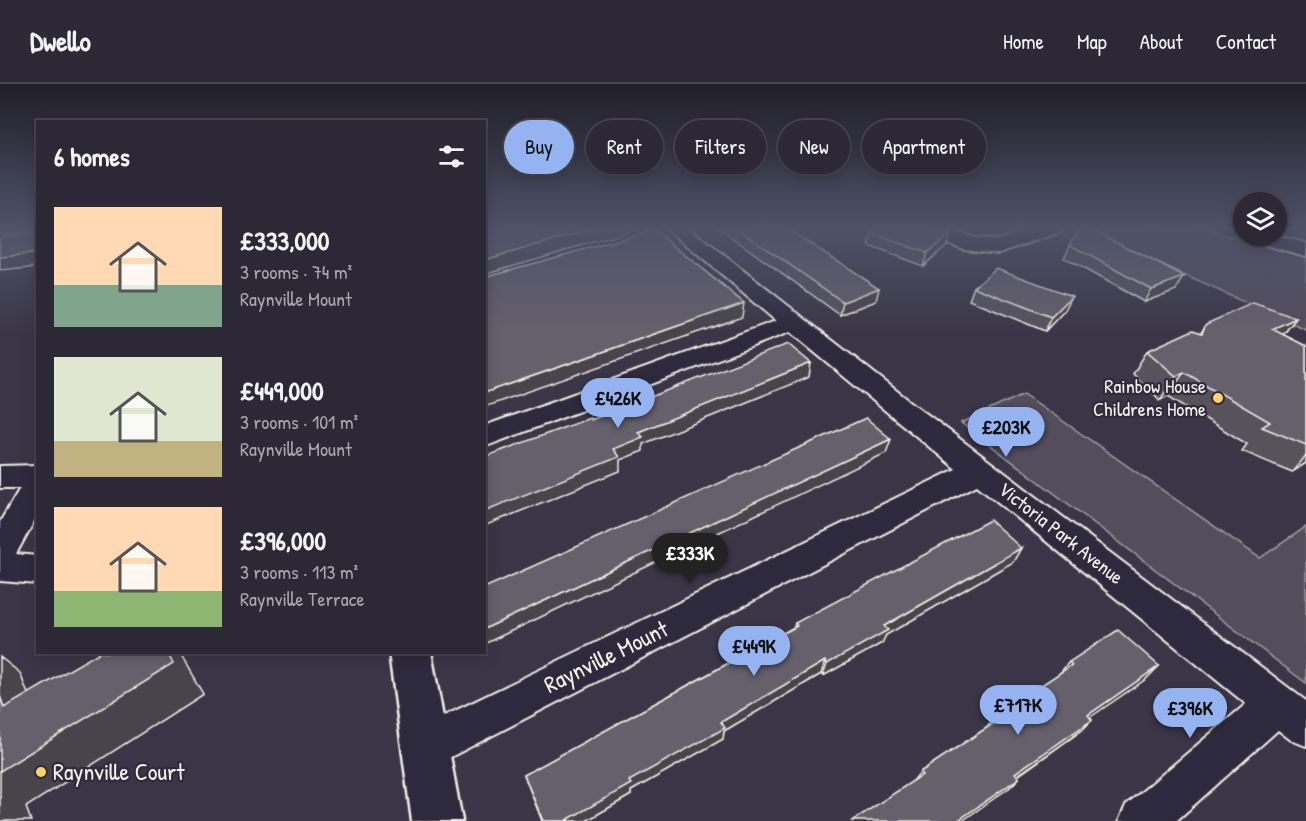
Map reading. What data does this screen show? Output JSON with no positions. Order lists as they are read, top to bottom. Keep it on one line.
{"streets":{"street":["Victoria Park Avenue","Raynville Mount"]},"crossings":[["Victoria Park Avenue","Raynville Mount"]],"places":["Rainbow House Childrens Home","Raynville Court"],"page":{"header":"Dwello","nav":["Home","Map","About","Contact"],"chip":["Buy","Rent","Filters","New","Apartment"],"heading":"6 homes","list":[{"name":"£333,000","note":"3 rooms · 74 m² · Raynville Mount"},{"name":"£449,000","note":"3 rooms · 101 m² · Raynville Mount"},{"name":"£396,000","note":"3 rooms · 113 m² · Raynville Terrace"}],"price":["£426K","£203K","£333K","£449K","£717K","£396K"]}}
